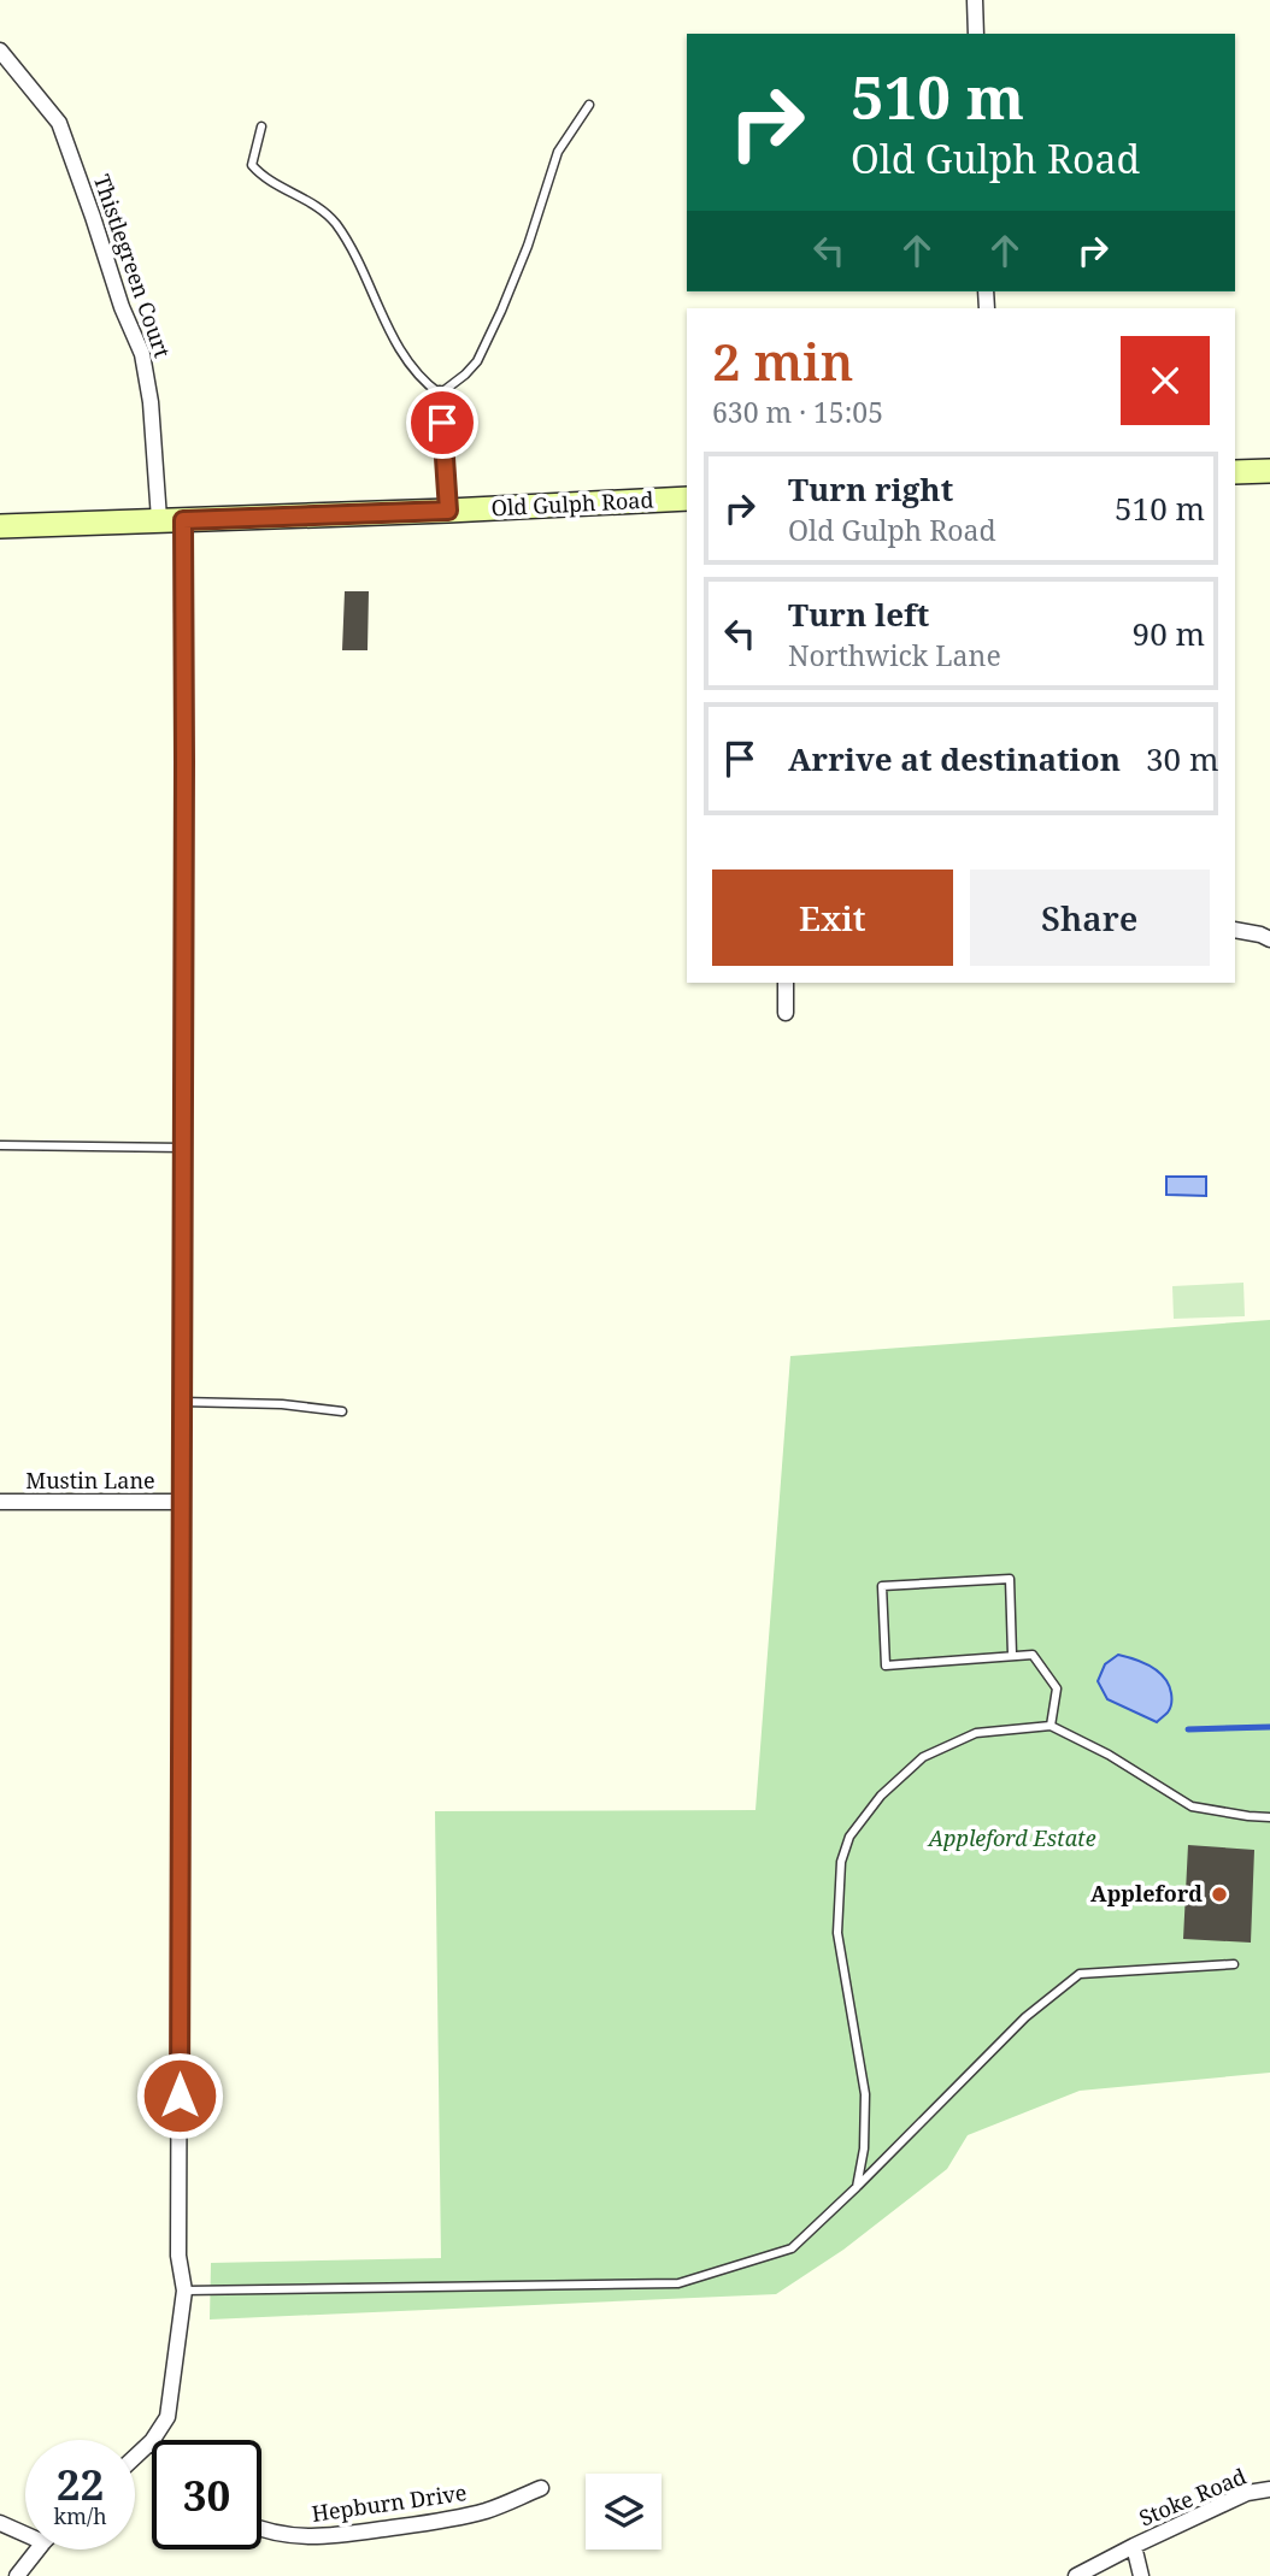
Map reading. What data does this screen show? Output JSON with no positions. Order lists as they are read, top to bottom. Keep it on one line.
{"streets":{"street":["Thistlegreen Court","Old Gulph Road","Mustin Lane","Stoke Road","Hepburn Drive"]},"crossings":[["Thistlegreen Court","Old Gulph Road"]],"parks":["Appleford Estate"],"places":["Appleford"],"page":{"turn":["510 m","Old Gulph Road"],"heading":["2 min","630 m · 15:05"],"list":[{"name":"Turn right","note":"Old Gulph Road","value":"510 m"},{"name":"Turn left","note":"Northwick Lane","value":"90 m"},{"name":"Arrive at destination","value":"30 m"}],"buttons":["Exit","Share"],"speed":"22 km/h","limit":"30"}}
